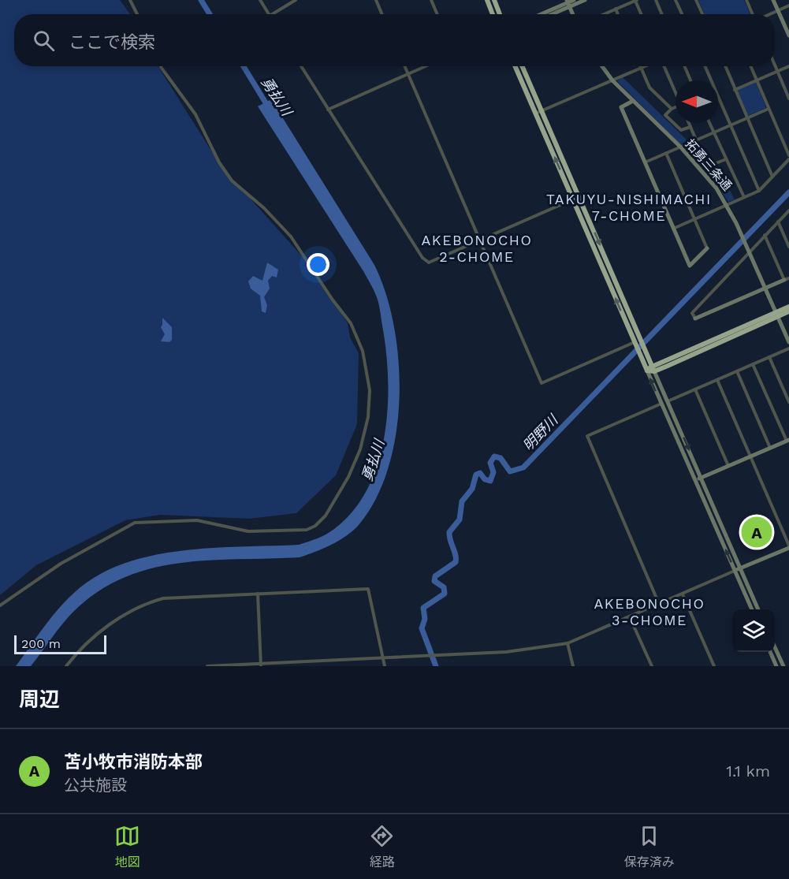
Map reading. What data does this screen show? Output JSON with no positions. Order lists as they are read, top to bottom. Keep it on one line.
{"streets":{"street":["拓勇三条通"]},"districts":["TAKUYU-NISHIMACHI 7-CHOME","AKEBONOCHO 2-CHOME","AKEBONOCHO 3-CHOME"],"water":["勇払川","明野川"],"scale_bar":"200 m","north":"left","page":{"search":"ここで検索","pins":"A","scale":"200 m","heading":"周辺","list":[{"mark":"A","name":"苫小牧市消防本部","note":"公共施設","value":"1.1 km"}],"nav":["地図","経路","保存済み"]}}
